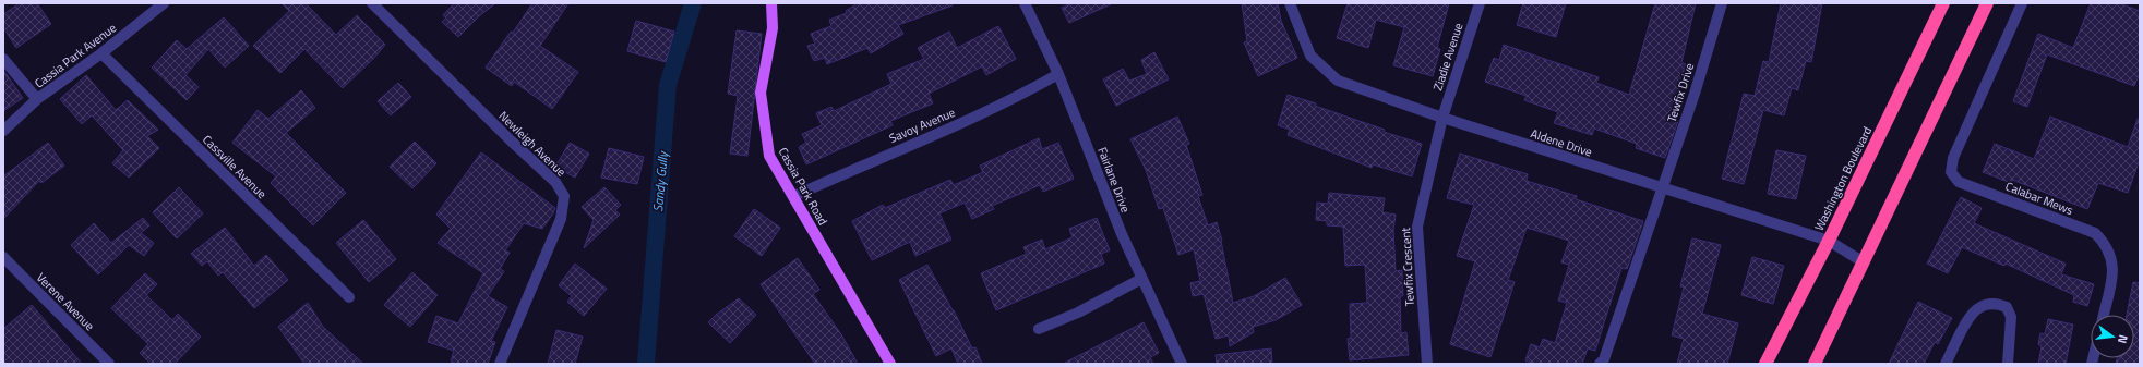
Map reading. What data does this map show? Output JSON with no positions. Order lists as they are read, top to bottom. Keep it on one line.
{"streets":{"highway":["Washington Boulevard"],"main road":["Cassia Park Road"],"street":["Cassia Park Avenue","Ziadie Avenue","Tewfix Drive","Savoy Avenue","Aldene Drive","Newleigh Avenue","Cassville Avenue","Fairlane Drive","Calabar Mews","Tewfix Crescent","Verene Avenue"]},"crossings":[["Cassia Park Avenue","Cassville Avenue"],["Ziadie Avenue","Aldene Drive"],["Ziadie Avenue","Tewfix Crescent"],["Tewfix Drive","Aldene Drive"],["Savoy Avenue","Fairlane Drive"],["Savoy Avenue","Cassia Park Road"],["Aldene Drive","Washington Boulevard"],["Aldene Drive","Tewfix Crescent"]],"water":["Sandy Gully"],"north":"right"}
